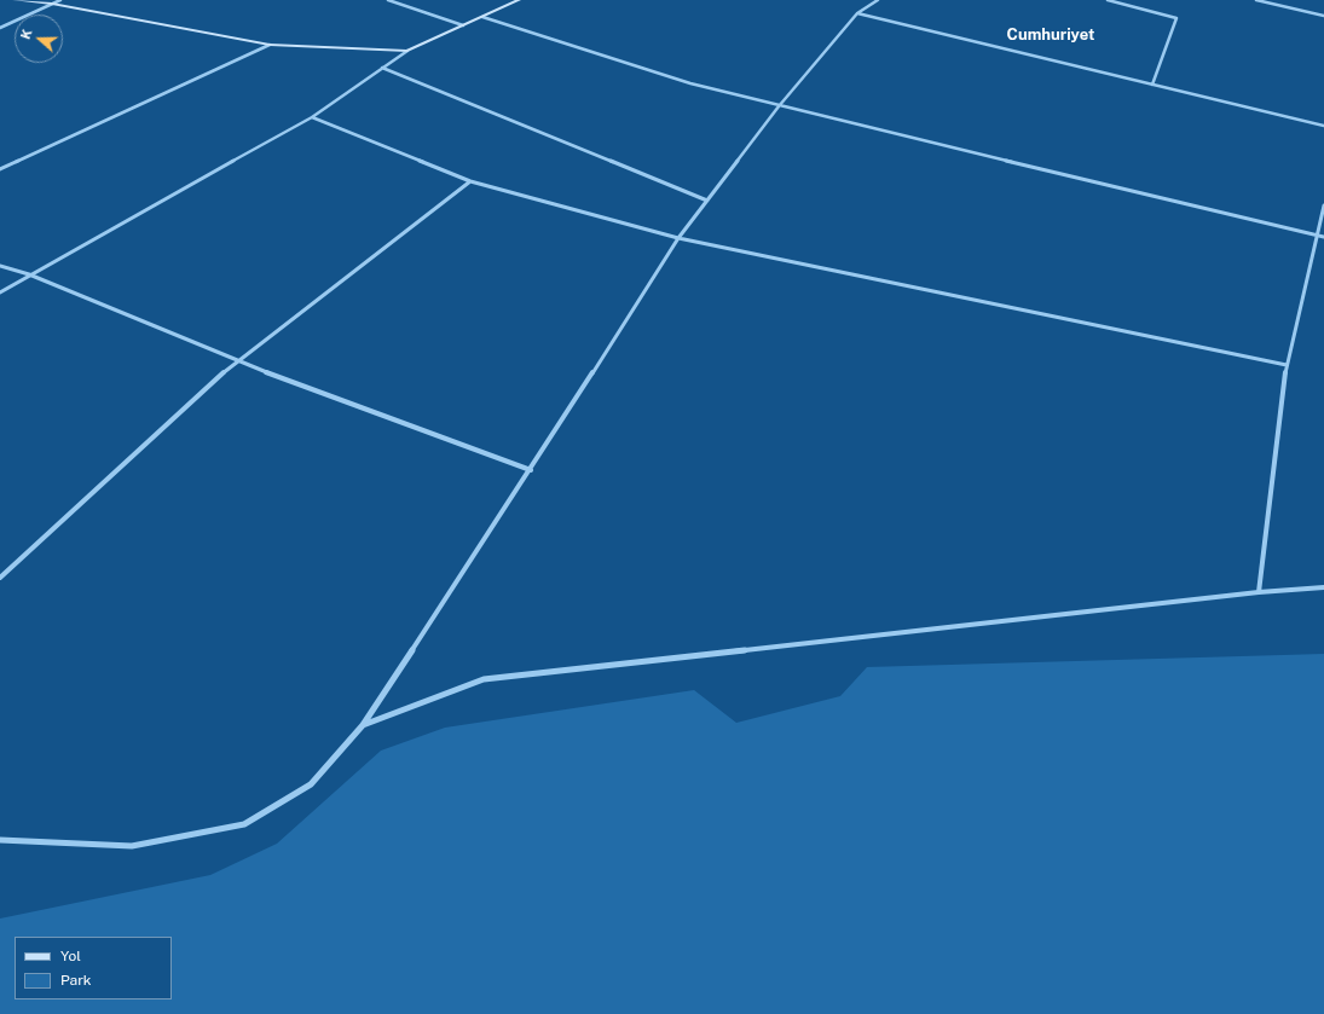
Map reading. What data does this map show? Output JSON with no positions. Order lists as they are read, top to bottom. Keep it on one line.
{"districts":["Cumhuriyet"],"legend":["Yol","Park"],"north":"left"}
